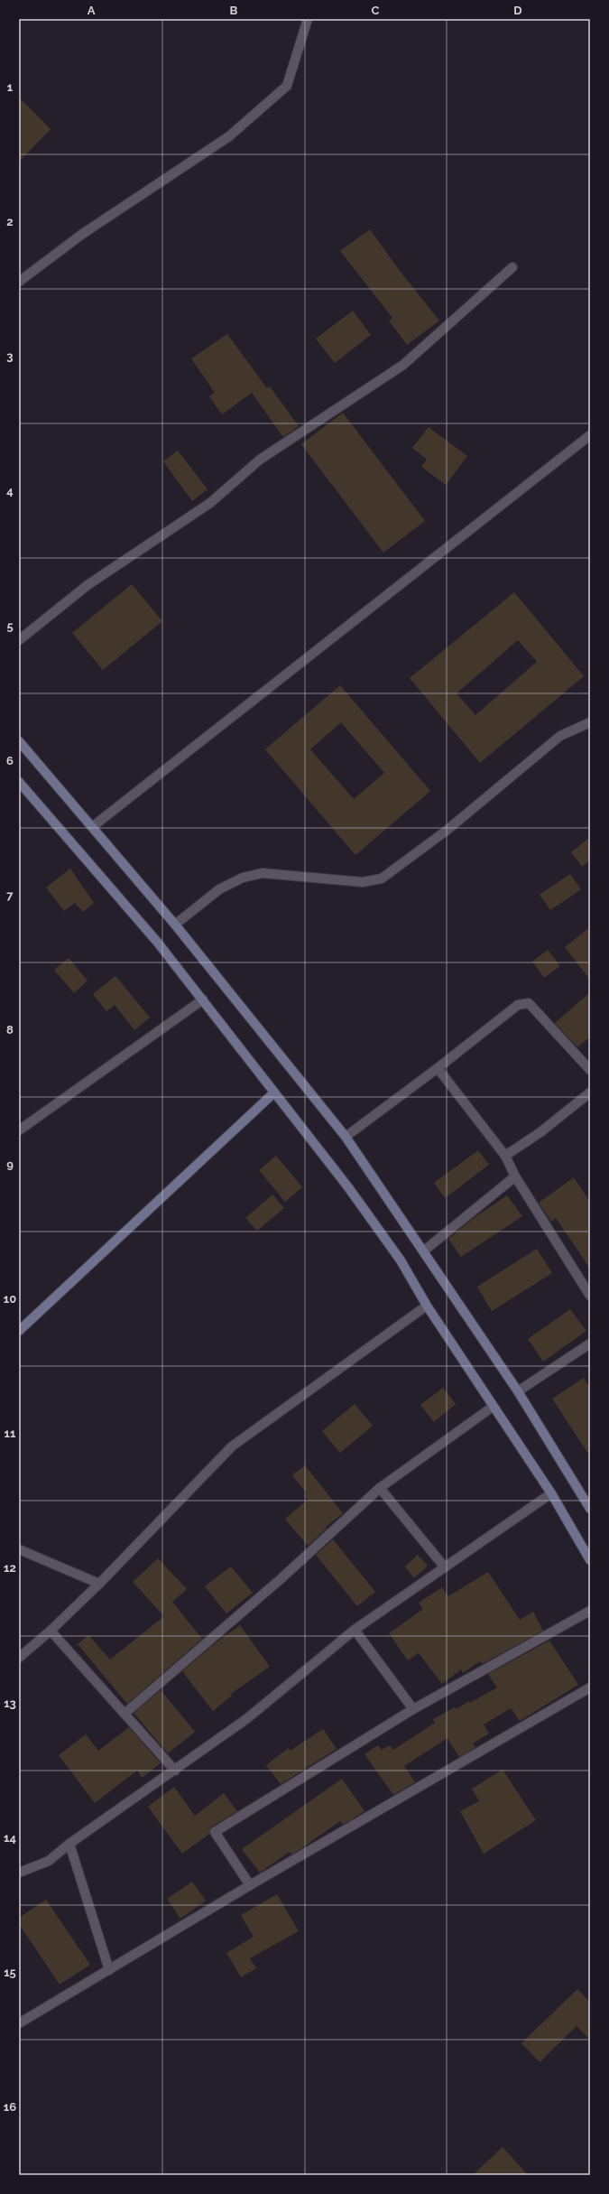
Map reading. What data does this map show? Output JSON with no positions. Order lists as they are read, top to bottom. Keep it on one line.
{"grid":{"columns":["A","B","C","D"],"rows":["1","2","3","4","5","6","7","8","9","10","11","12","13","14","15","16"]}}
